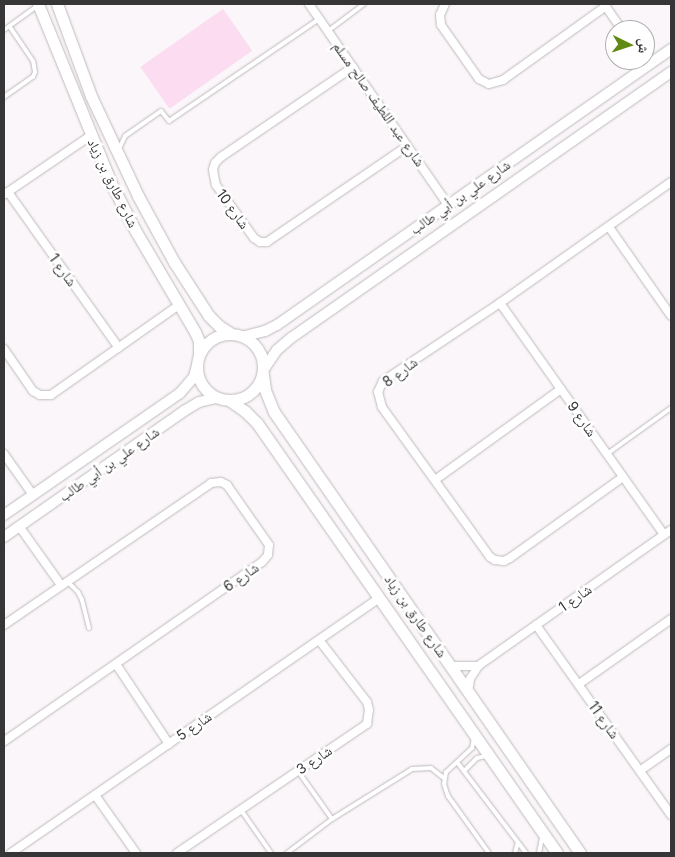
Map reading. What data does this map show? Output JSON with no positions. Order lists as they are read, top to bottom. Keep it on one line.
{"streets":{"main road":["شارع طارق بن زياد"],"street":["شارع عبد اللطيف صالح مسلم","شارع علي بن أبي طالب","شارع 10","شارع 1","شارع 8","شارع 9","شارع 6","شارع 11","شارع 5","شارع 3"]},"crossings":[["شارع عبد اللطيف صالح مسلم","شارع علي بن أبي طالب"],["شارع عبد اللطيف صالح مسلم","شارع 10"],["شارع طارق بن زياد","شارع علي بن أبي طالب"],["شارع طارق بن زياد","شارع 1"],["شارع طارق بن زياد","شارع 5"],["شارع 1","شارع 9"],["شارع 1","شارع 11"],["شارع 8","شارع 9"],["شارع 5","شارع 3"]],"north":"right"}
